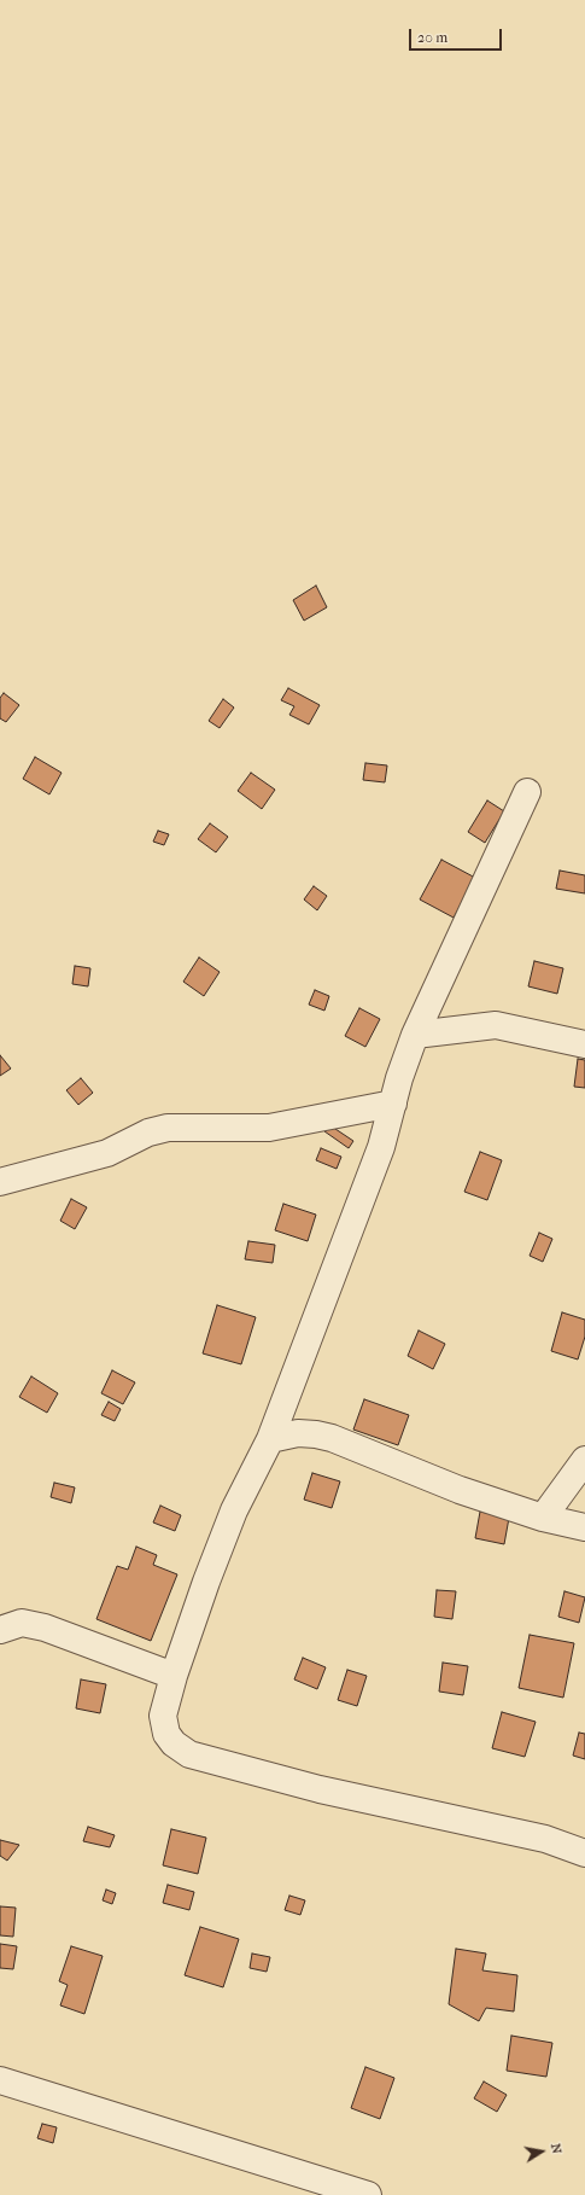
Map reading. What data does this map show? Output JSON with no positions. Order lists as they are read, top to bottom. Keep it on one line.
{"scale_bar":"20 m","north":"right"}
